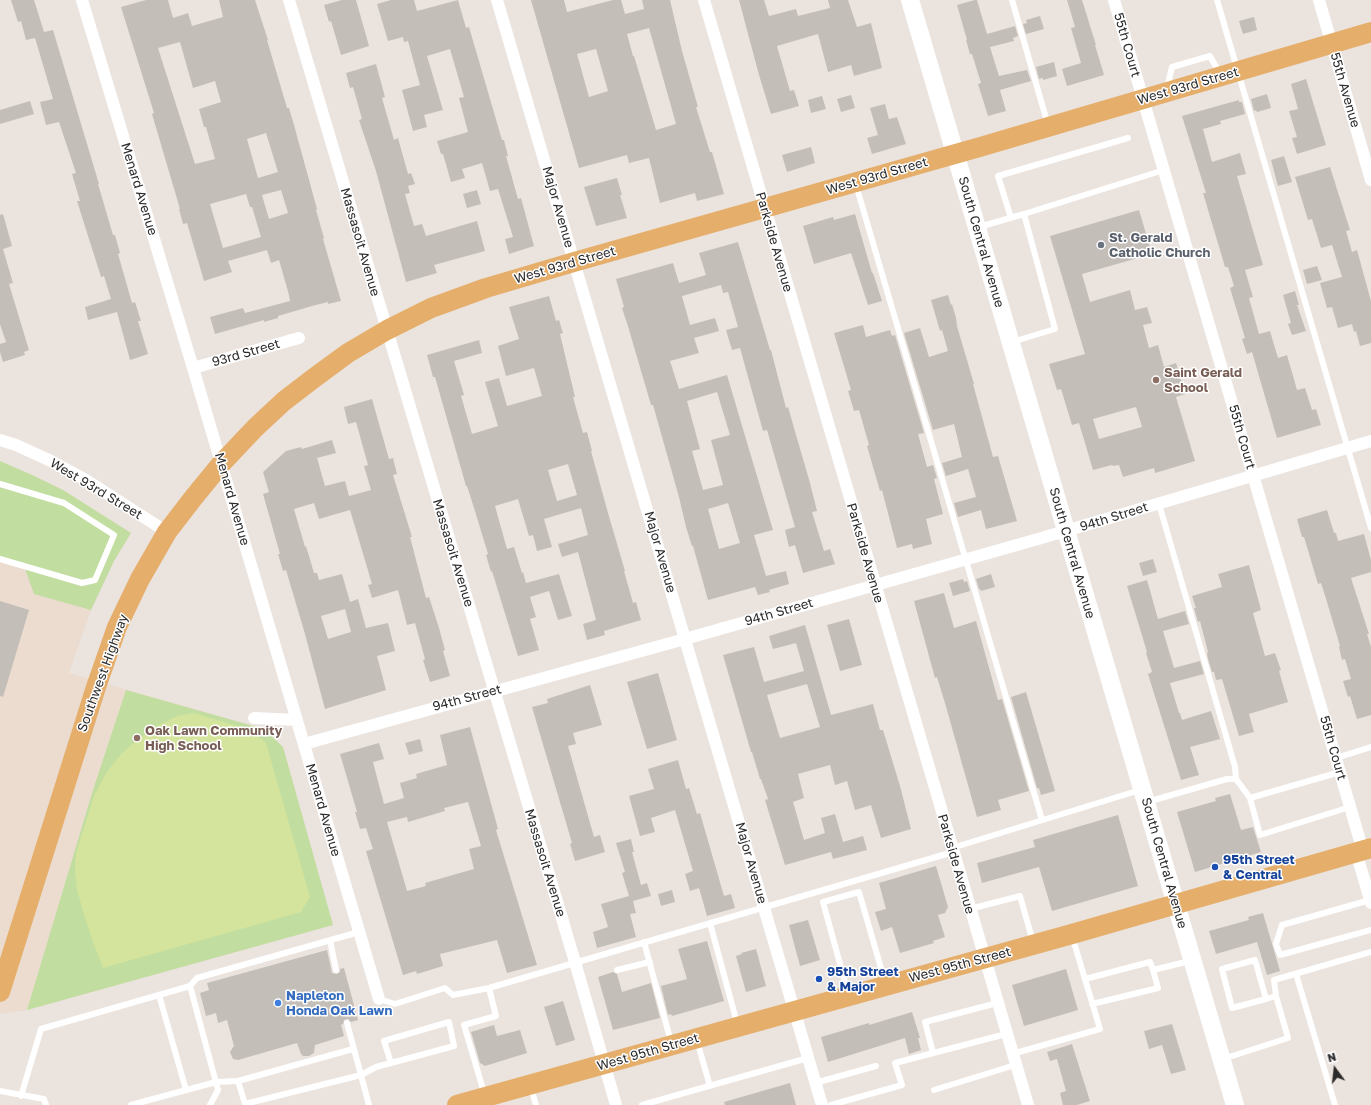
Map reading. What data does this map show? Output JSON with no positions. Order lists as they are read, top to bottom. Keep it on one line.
{"streets":{"main road":["West 93rd Street","Southwest Highway","West 95th Street"],"street":["55th Court","55th Avenue","Menard Avenue","Major Avenue","Massasoit Avenue","Parkside Avenue","South Central Avenue","93rd Street","94th Street"]},"crossings":[["55th Court","West 93rd Street"],["55th Court","94th Street"],["55th Court","West 95th Street"],["West 93rd Street","55th Avenue"],["West 93rd Street","Major Avenue"],["West 93rd Street","Massasoit Avenue"],["West 93rd Street","Parkside Avenue"],["West 93rd Street","South Central Avenue"],["West 93rd Street","Southwest Highway"],["Menard Avenue","93rd Street"],["Menard Avenue","94th Street"],["Menard Avenue","Southwest Highway"],["Major Avenue","94th Street"],["Major Avenue","West 95th Street"],["Massasoit Avenue","94th Street"],["Massasoit Avenue","Southwest Highway"],["Massasoit Avenue","West 95th Street"],["Parkside Avenue","94th Street"],["Parkside Avenue","West 95th Street"],["South Central Avenue","94th Street"],["South Central Avenue","West 95th Street"]],"places":["St. Gerald Catholic Church","Saint Gerald School","Oak Lawn Community High School","95th Street & Central","95th Street & Major","Napleton Honda Oak Lawn"],"north":"top"}
